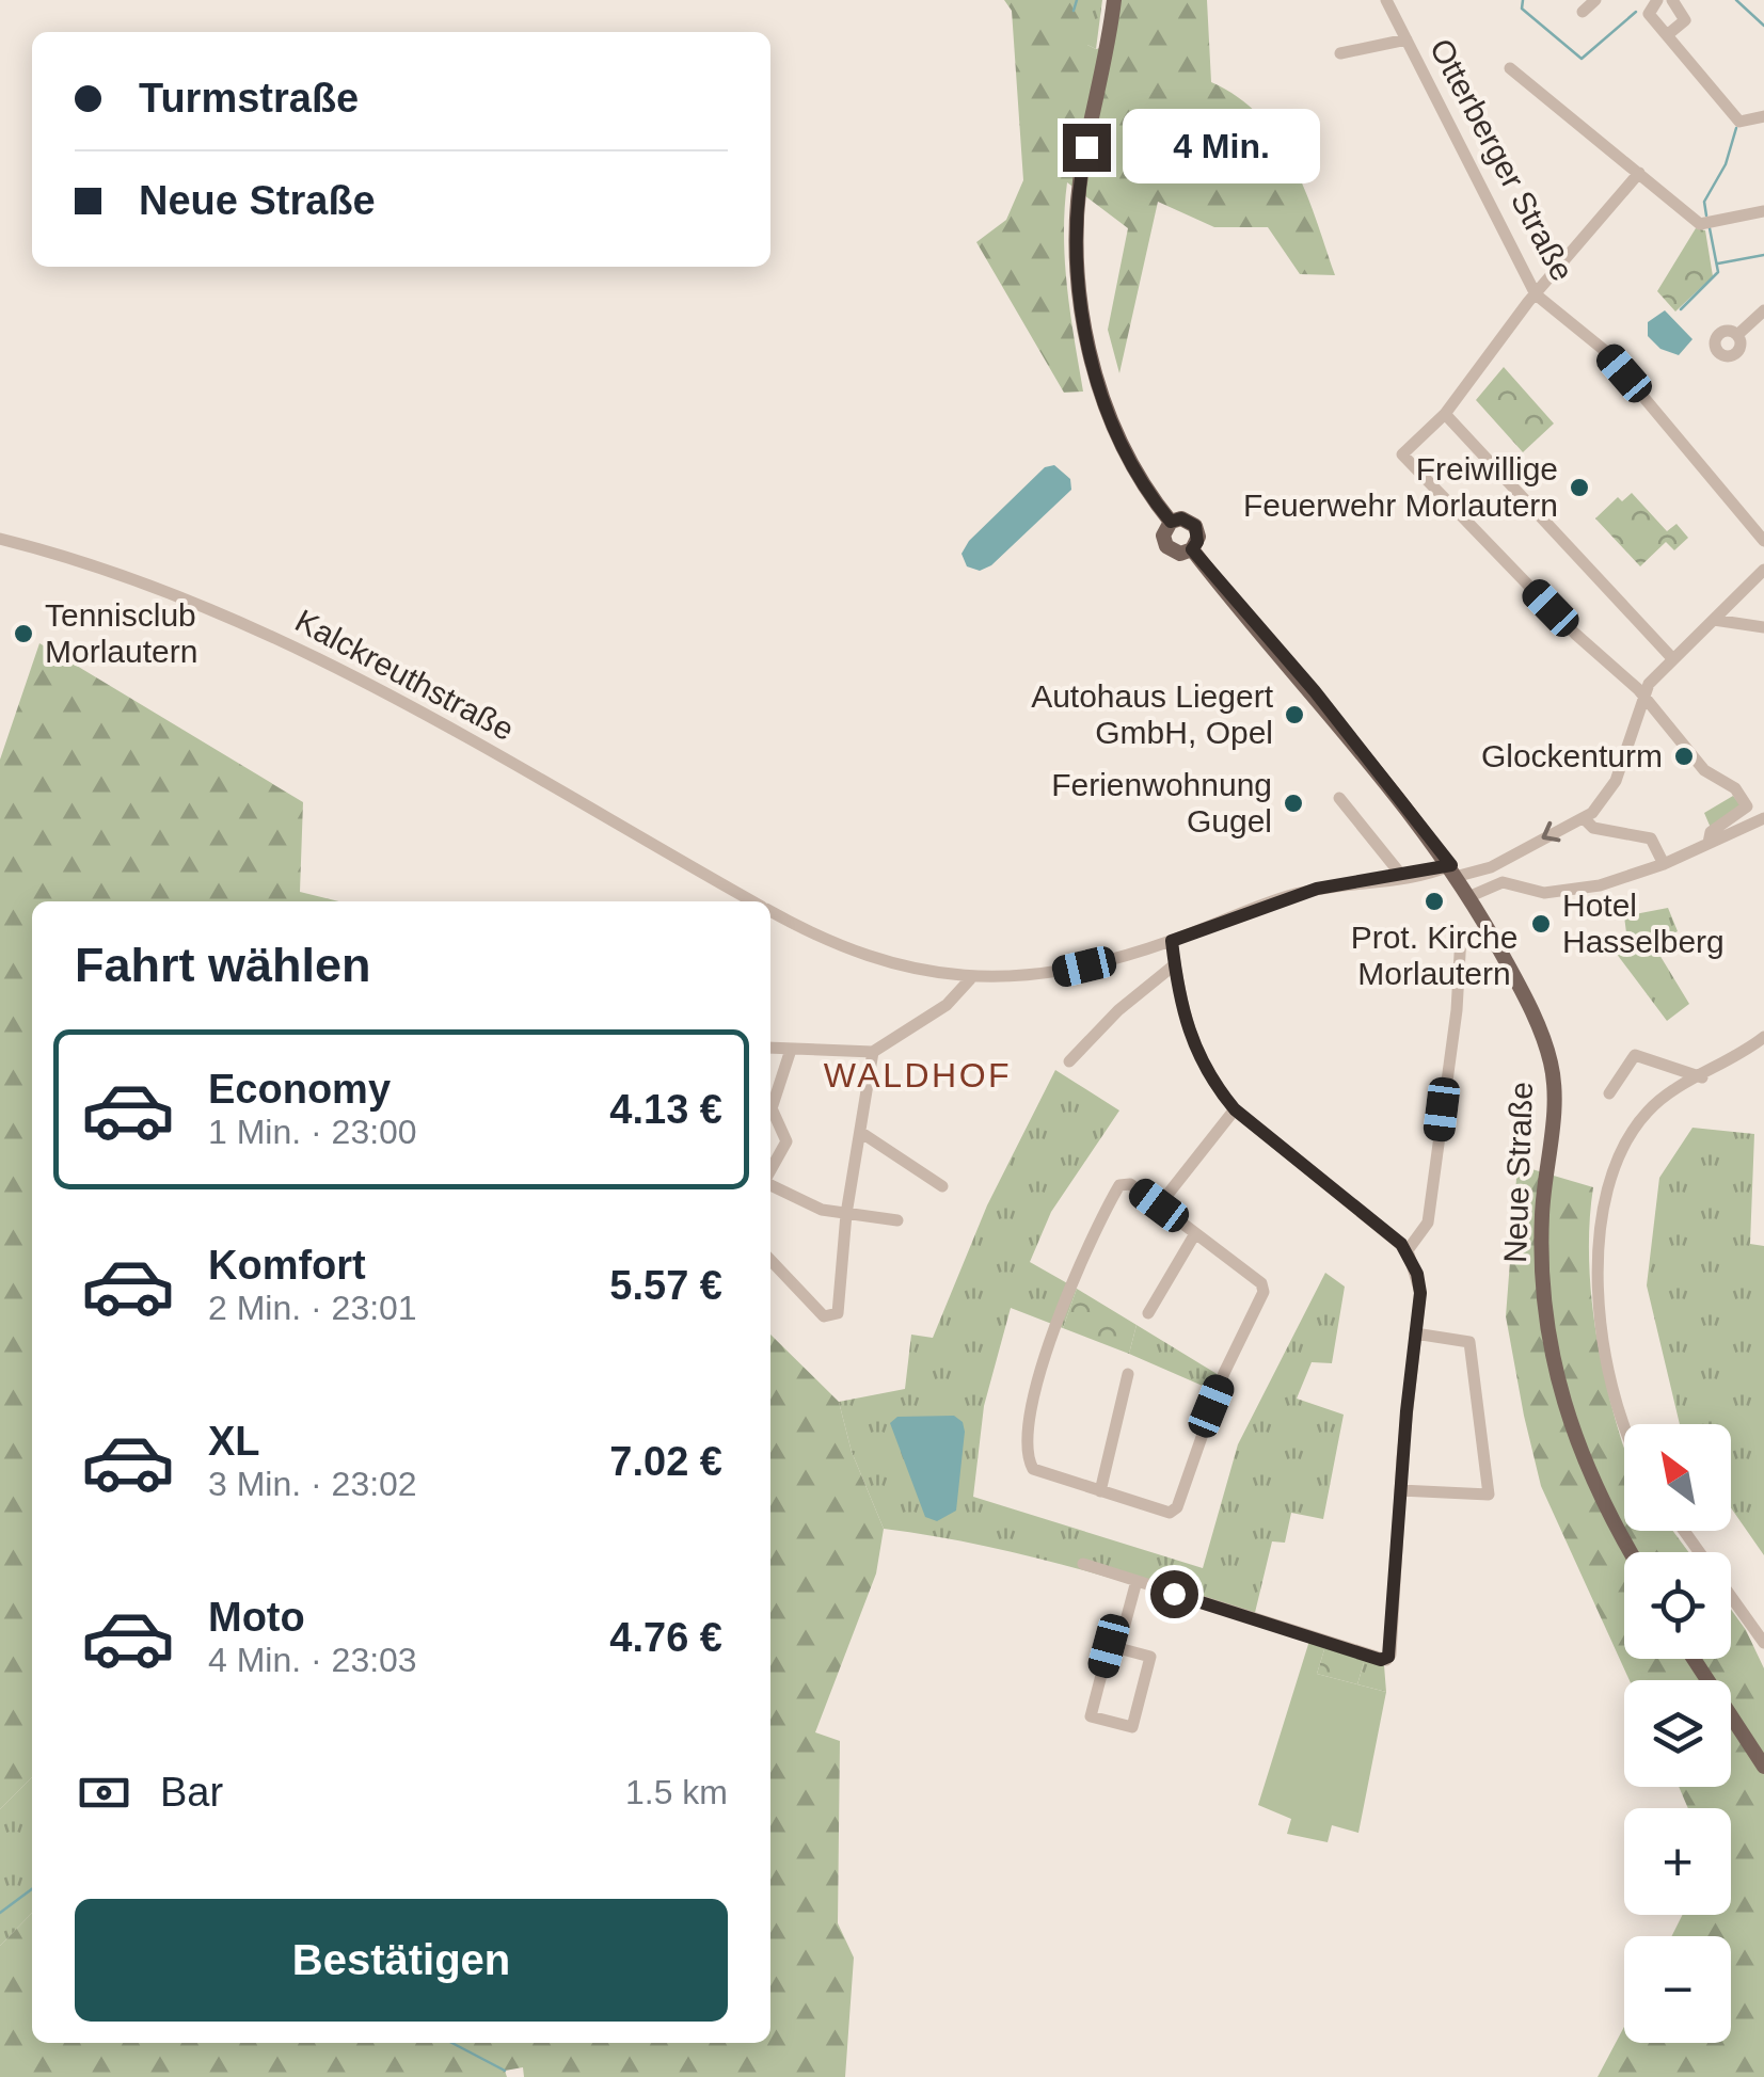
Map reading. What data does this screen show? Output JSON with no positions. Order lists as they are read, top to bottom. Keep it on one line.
{"streets":{"main road":["Neue Straße"],"street":["Otterberger Straße","Kalckreuthstraße"]},"crossings":[["Kalckreuthstraße","Neue Straße"]],"districts":["WALDHOF"],"places":["Freiwillige Feuerwehr Morlautern","Tennisclub Morlautern","Autohaus Liegert GmbH, Opel","Glockenturm","Ferienwohnung Gugel","Prot. Kirche Morlautern","Hotel Hasselberg"],"north":"top left","page":{"banner":["Turmstraße","Neue Straße"],"bubble":"4 Min.","heading":"Fahrt wählen","list":[{"name":"Economy","note":"1 Min. · 23:00","value":"4.13 €"},{"name":"Komfort","note":"2 Min. · 23:01","value":"5.57 €"},{"name":"XL","note":"3 Min. · 23:02","value":"7.02 €"},{"name":"Moto","note":"4 Min. · 23:03","value":"4.76 €"}],"map_buttons":["+","−"],"pay":["Bar","1.5 km"],"buttons":"Bestätigen"}}
